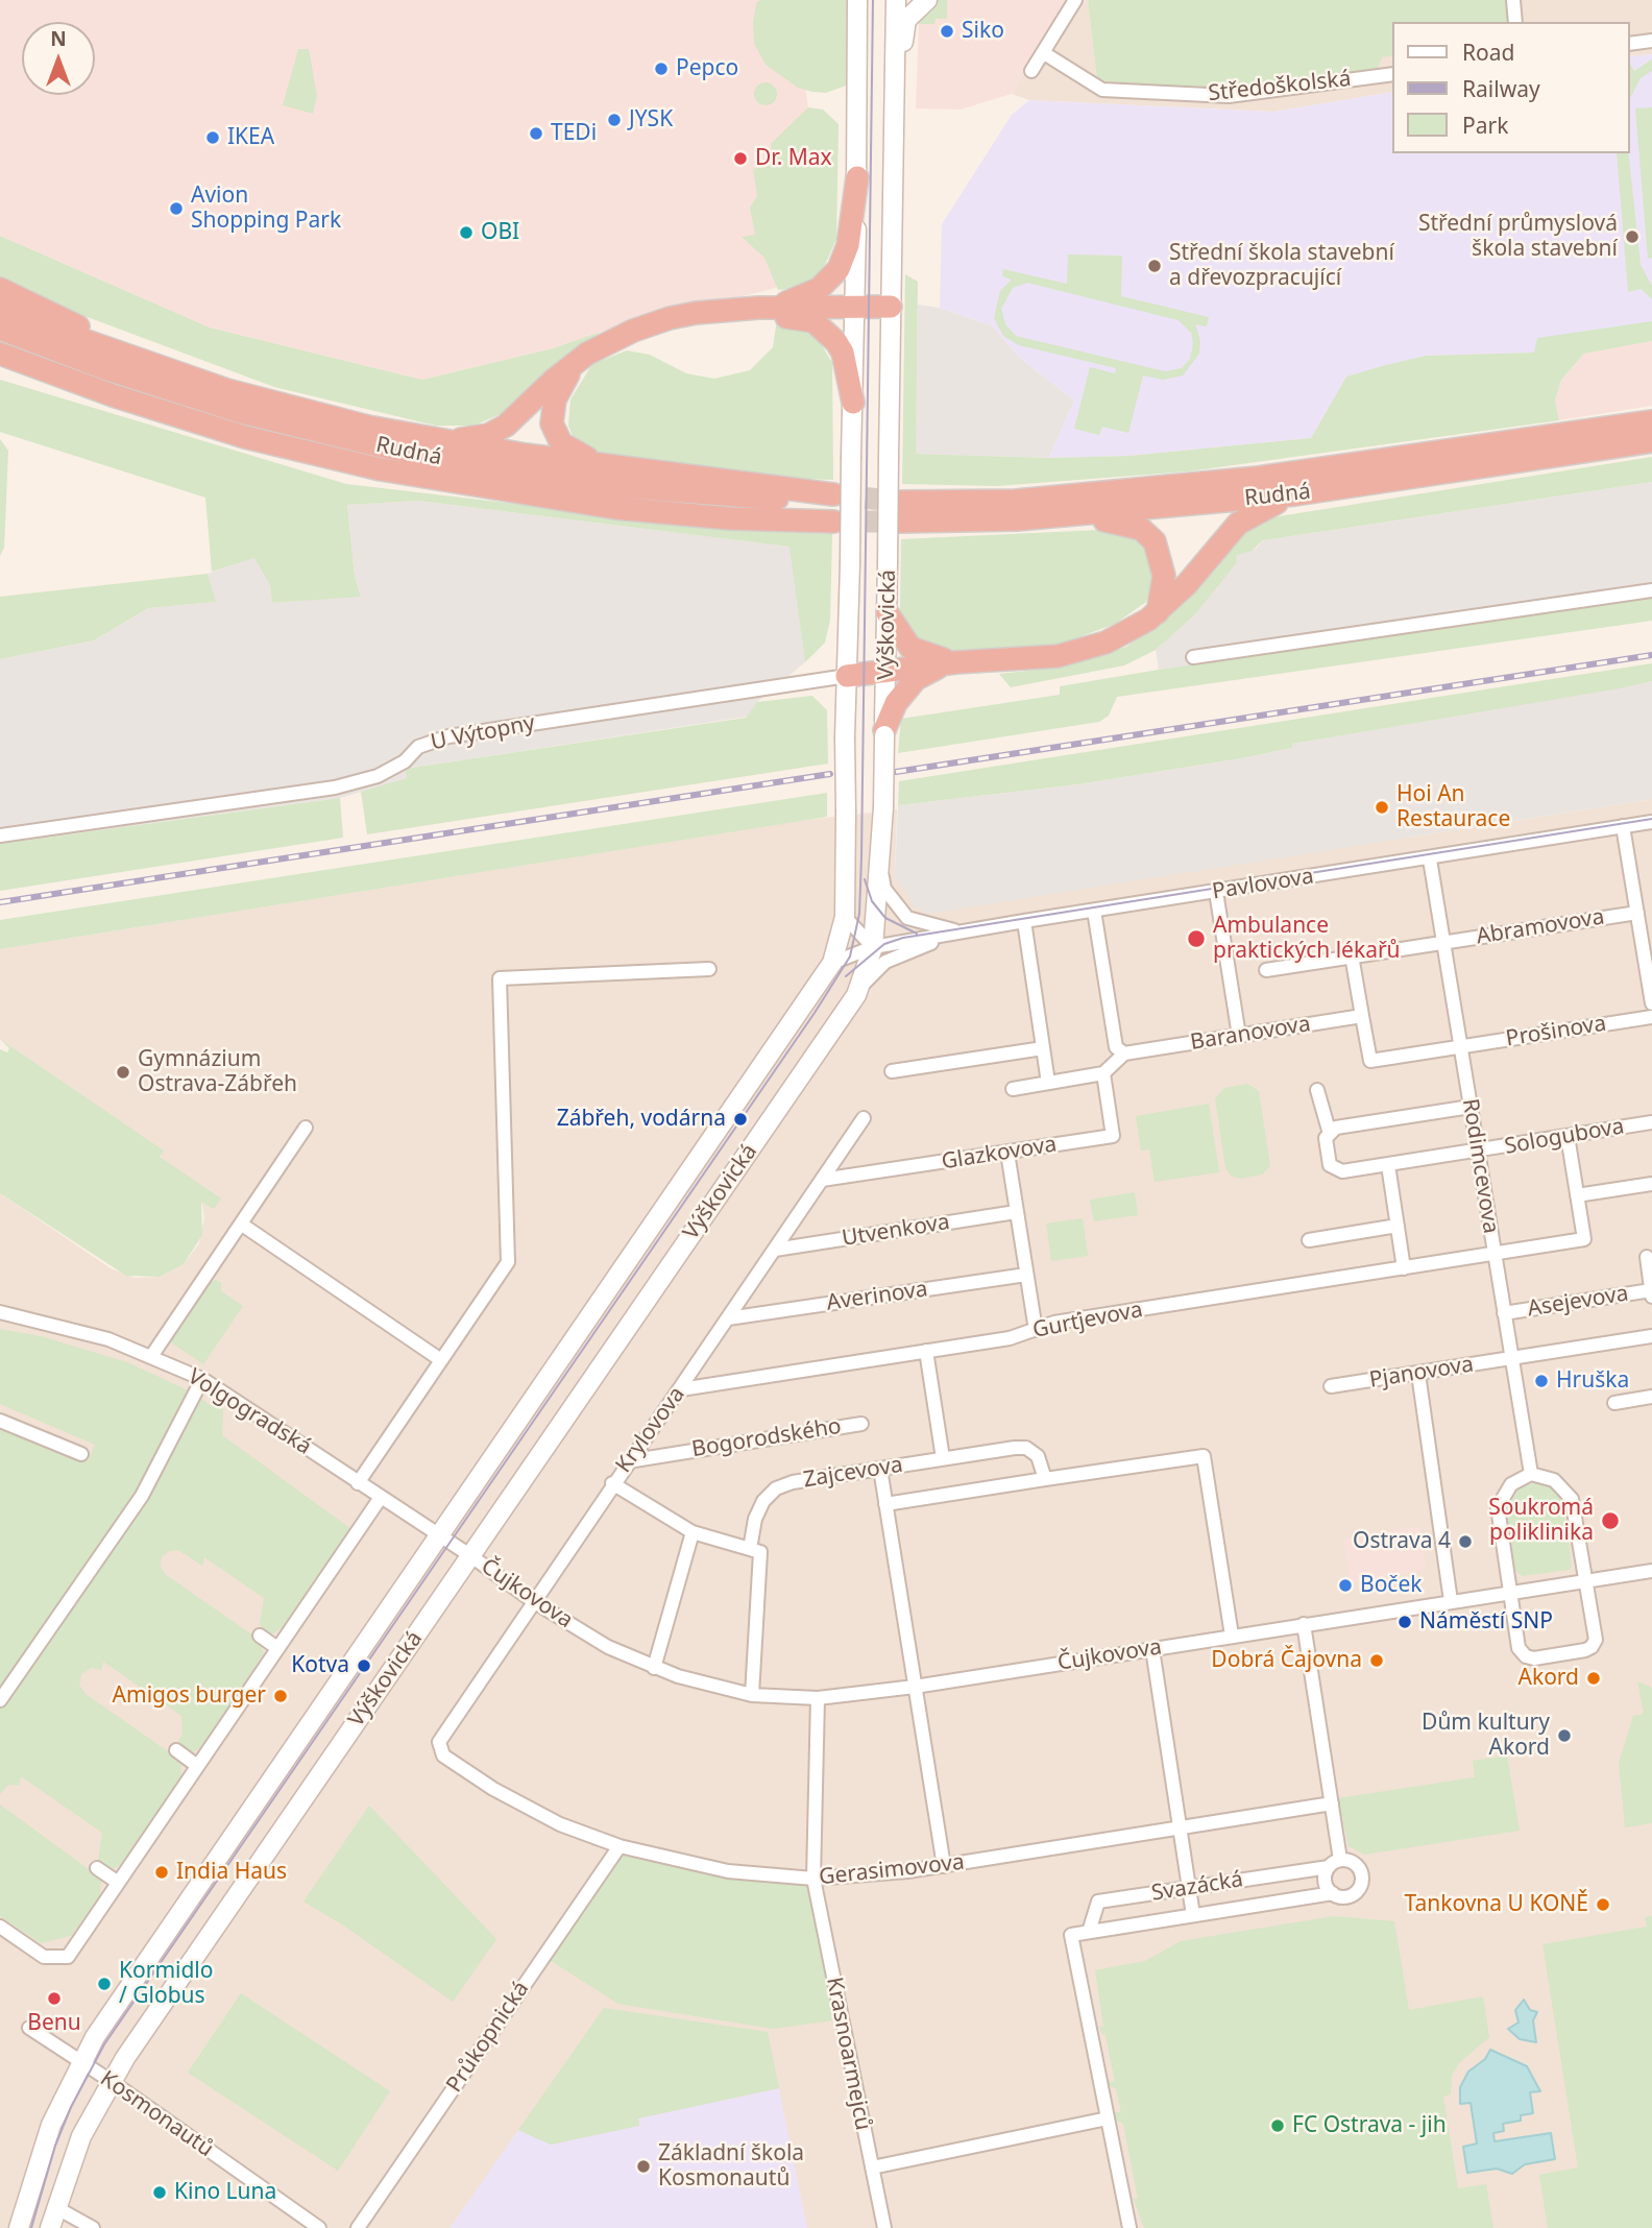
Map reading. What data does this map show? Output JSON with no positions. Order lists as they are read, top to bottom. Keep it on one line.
{"streets":{"highway":["Rudná"],"street":["Středoškolská","Výškovická","U Výtopny","Pavlovova","Abramovova","Prošinova","Baranovova","Sologubova","Glazkovova","Rodimcevova","Utvenkova","Averinova","Asejevova","Gurťjevova","Pjanovova","Volgogradská","Krylovova","Bogorodského","Zajcevova","Čujkovova","Gerasimovova","Svazácká","Průkopnická","Krasnoarmejců","Kosmonautů"]},"crossings":[["Výškovická","U Výtopny"],["Výškovická","Pavlovova"],["Výškovická","Volgogradská"],["Výškovická","Čujkovova"],["Výškovická","Kosmonautů"],["Pavlovova","Rodimcevova"],["Abramovova","Rodimcevova"],["Prošinova","Rodimcevova"],["Sologubova","Rodimcevova"],["Glazkovova","Krylovova"],["Rodimcevova","Asejevova"],["Rodimcevova","Gurťjevova"],["Rodimcevova","Pjanovova"],["Utvenkova","Krylovova"],["Averinova","Krylovova"],["Asejevova","Pjanovova"],["Gurťjevova","Krylovova"],["Volgogradská","Čujkovova"],["Krylovova","Bogorodského"],["Krylovova","Čujkovova"],["Krylovova","Gerasimovova"],["Zajcevova","Čujkovova"],["Čujkovova","Krasnoarmejců"],["Gerasimovova","Průkopnická"],["Gerasimovova","Krasnoarmejců"]],"places":["Siko","Pepco","JYSK","TEDi","IKEA","Dr. Max","Avion Shopping Park","OBI","Střední průmyslová škola stavební","Střední škola stavební a dřevozpracující","Hoi An Restaurace","Ambulance praktických lékařů","Gymnázium Ostrava-Zábřeh","Zábřeh, vodárna","Hruška","Soukromá poliklinika","Ostrava 4","Boček","Náměstí SNP","Dobrá Čajovna","Kotva","Akord","Amigos burger","Dům kultury Akord","India Haus","Tankovna U KONĚ","Kormidlo / Globus","Benu","FC Ostrava - jih","Základní škola Kosmonautů","Kino Luna"],"legend":["Road","Railway","Park"],"north":"top"}
